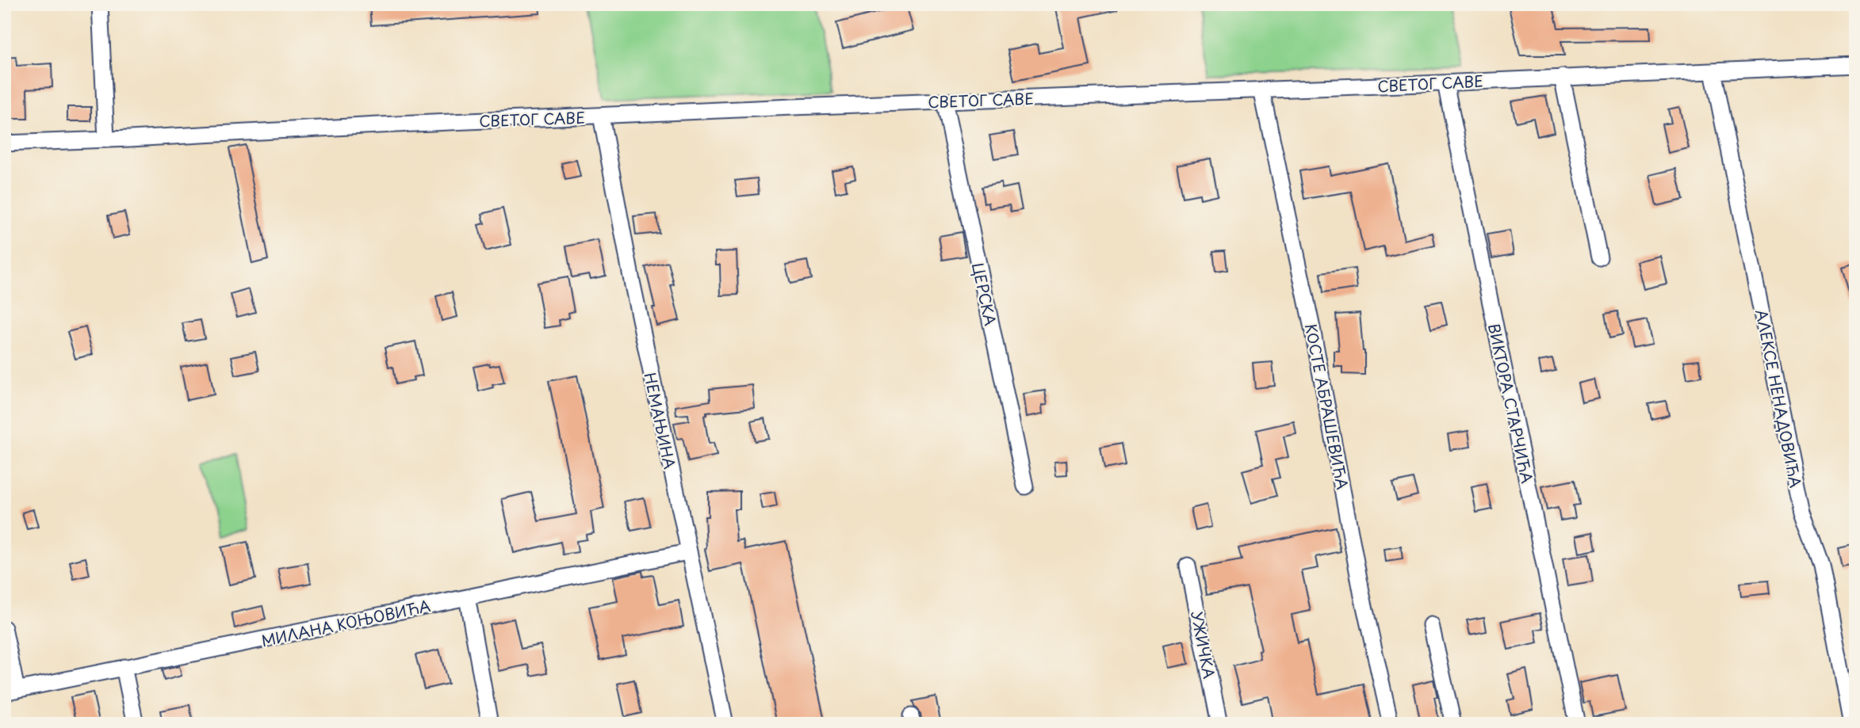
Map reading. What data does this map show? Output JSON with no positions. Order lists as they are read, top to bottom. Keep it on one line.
{"streets":{"street":["СВЕТОГ САВЕ","ЦЕРСКА","АЛЕКСЕ НЕНАДОВИЋА","ВИКТОРА СТАРЧИЋА","КОСТЕ АБРАШЕВИЋА","НЕМАЊИНА","МИЛАНА КОЊОВИЋА","УЖИЧКА"]},"crossings":[["СВЕТОГ САВЕ","ЦЕРСКА"],["СВЕТОГ САВЕ","АЛЕКСЕ НЕНАДОВИЋА"],["СВЕТОГ САВЕ","ВИКТОРА СТАРЧИЋА"],["СВЕТОГ САВЕ","КОСТЕ АБРАШЕВИЋА"],["СВЕТОГ САВЕ","НЕМАЊИНА"],["НЕМАЊИНА","МИЛАНА КОЊОВИЋА"]]}
